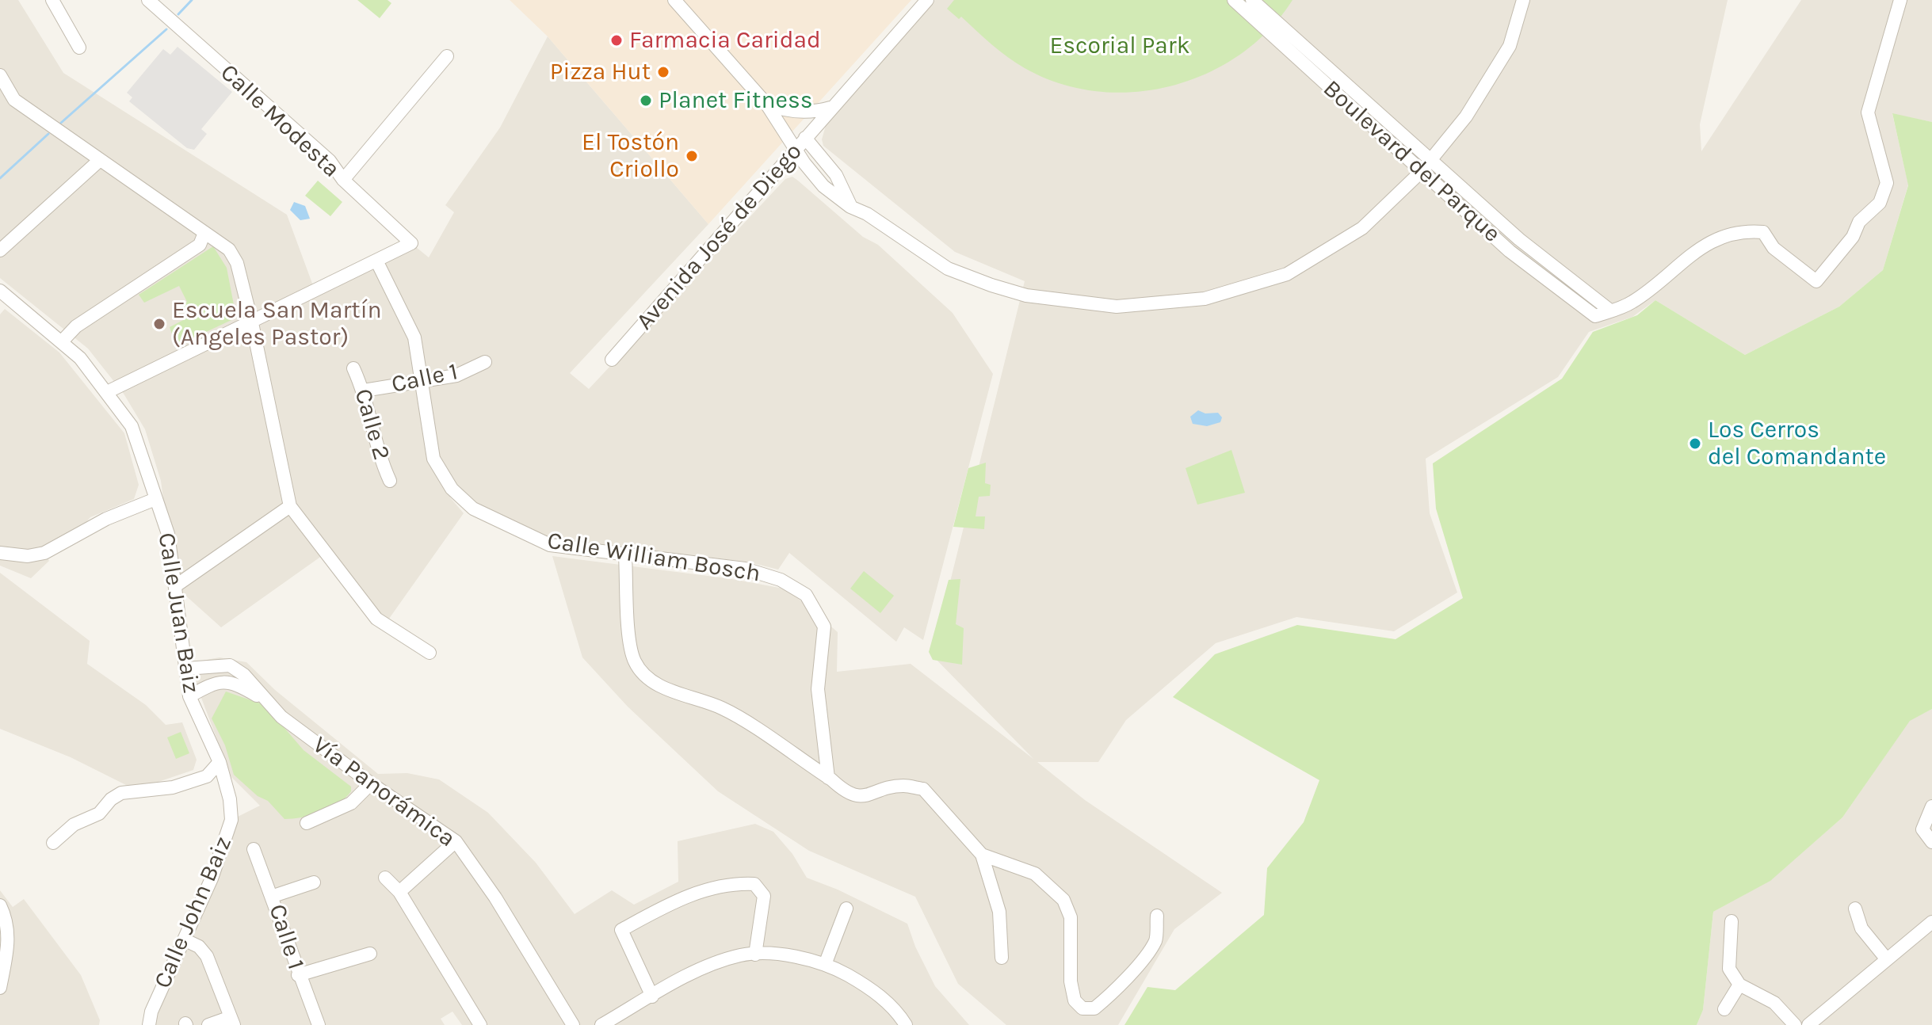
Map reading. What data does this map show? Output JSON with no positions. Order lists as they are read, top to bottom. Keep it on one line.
{"streets":{"street":["Calle Modesta","Boulevard del Parque","Avenida José de Diego","Calle 1","Calle 2","Calle William Bosch","Calle Juan Baiz","Vía Panorámica","Calle John Baiz"]},"crossings":[["Calle Modesta","Calle William Bosch"],["Calle 1","Calle 2"],["Calle 1","Calle William Bosch"],["Calle Juan Baiz","Vía Panorámica"],["Calle Juan Baiz","Calle John Baiz"]],"parks":["Escorial Park"],"places":["Farmacia Caridad","Pizza Hut","Planet Fitness","El Tostón Criollo","Escuela San Martín (Angeles Pastor)","Los Cerros del Comandante"]}
